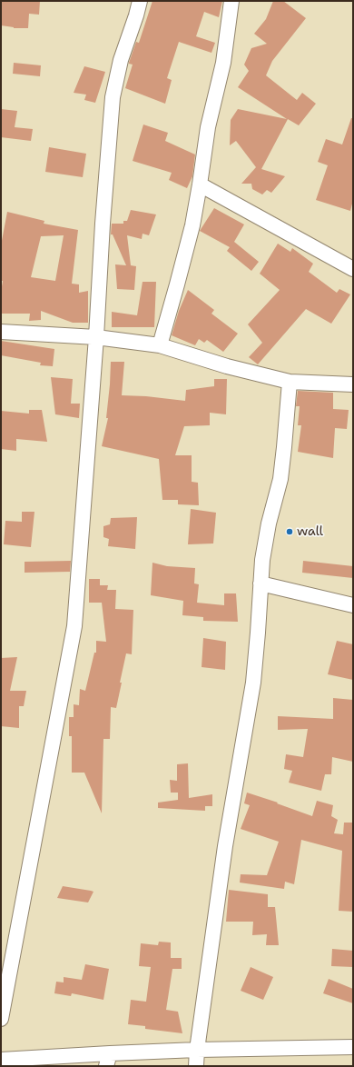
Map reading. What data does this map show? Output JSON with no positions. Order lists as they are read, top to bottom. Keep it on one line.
{"places":["wall"]}
